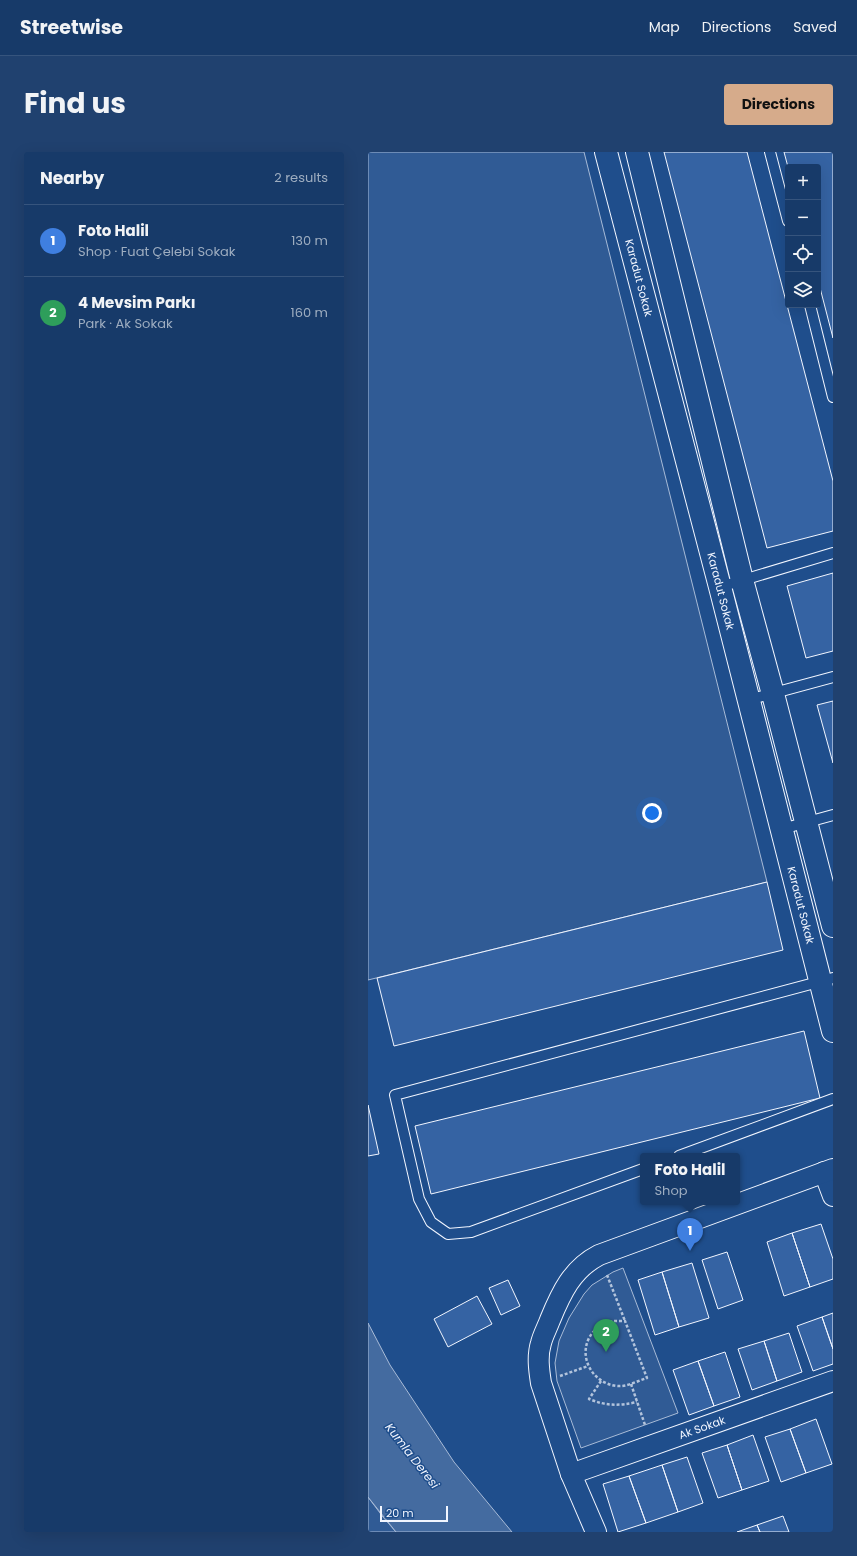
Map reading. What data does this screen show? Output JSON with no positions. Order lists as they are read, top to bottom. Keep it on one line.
{"streets":{"street":["Karadut Sokak","Ak Sokak"]},"water":["Kumla Deresi"],"scale_bar":"20 m","page":{"header":"Streetwise","nav":["Map","Directions","Saved"],"title":"Find us","buttons":"Directions","heading":["Nearby","2 results"],"map_buttons":["+","−"],"list":[{"mark":"1","name":"Foto Halil","note":"Shop · Fuat Çelebi Sokak","value":"130 m"},{"mark":"2","name":"4 Mevsim Parkı","note":"Park · Ak Sokak","value":"160 m"}],"popup":["Foto Halil","Shop"],"pins":["1","2"],"scale":"20 m"}}
